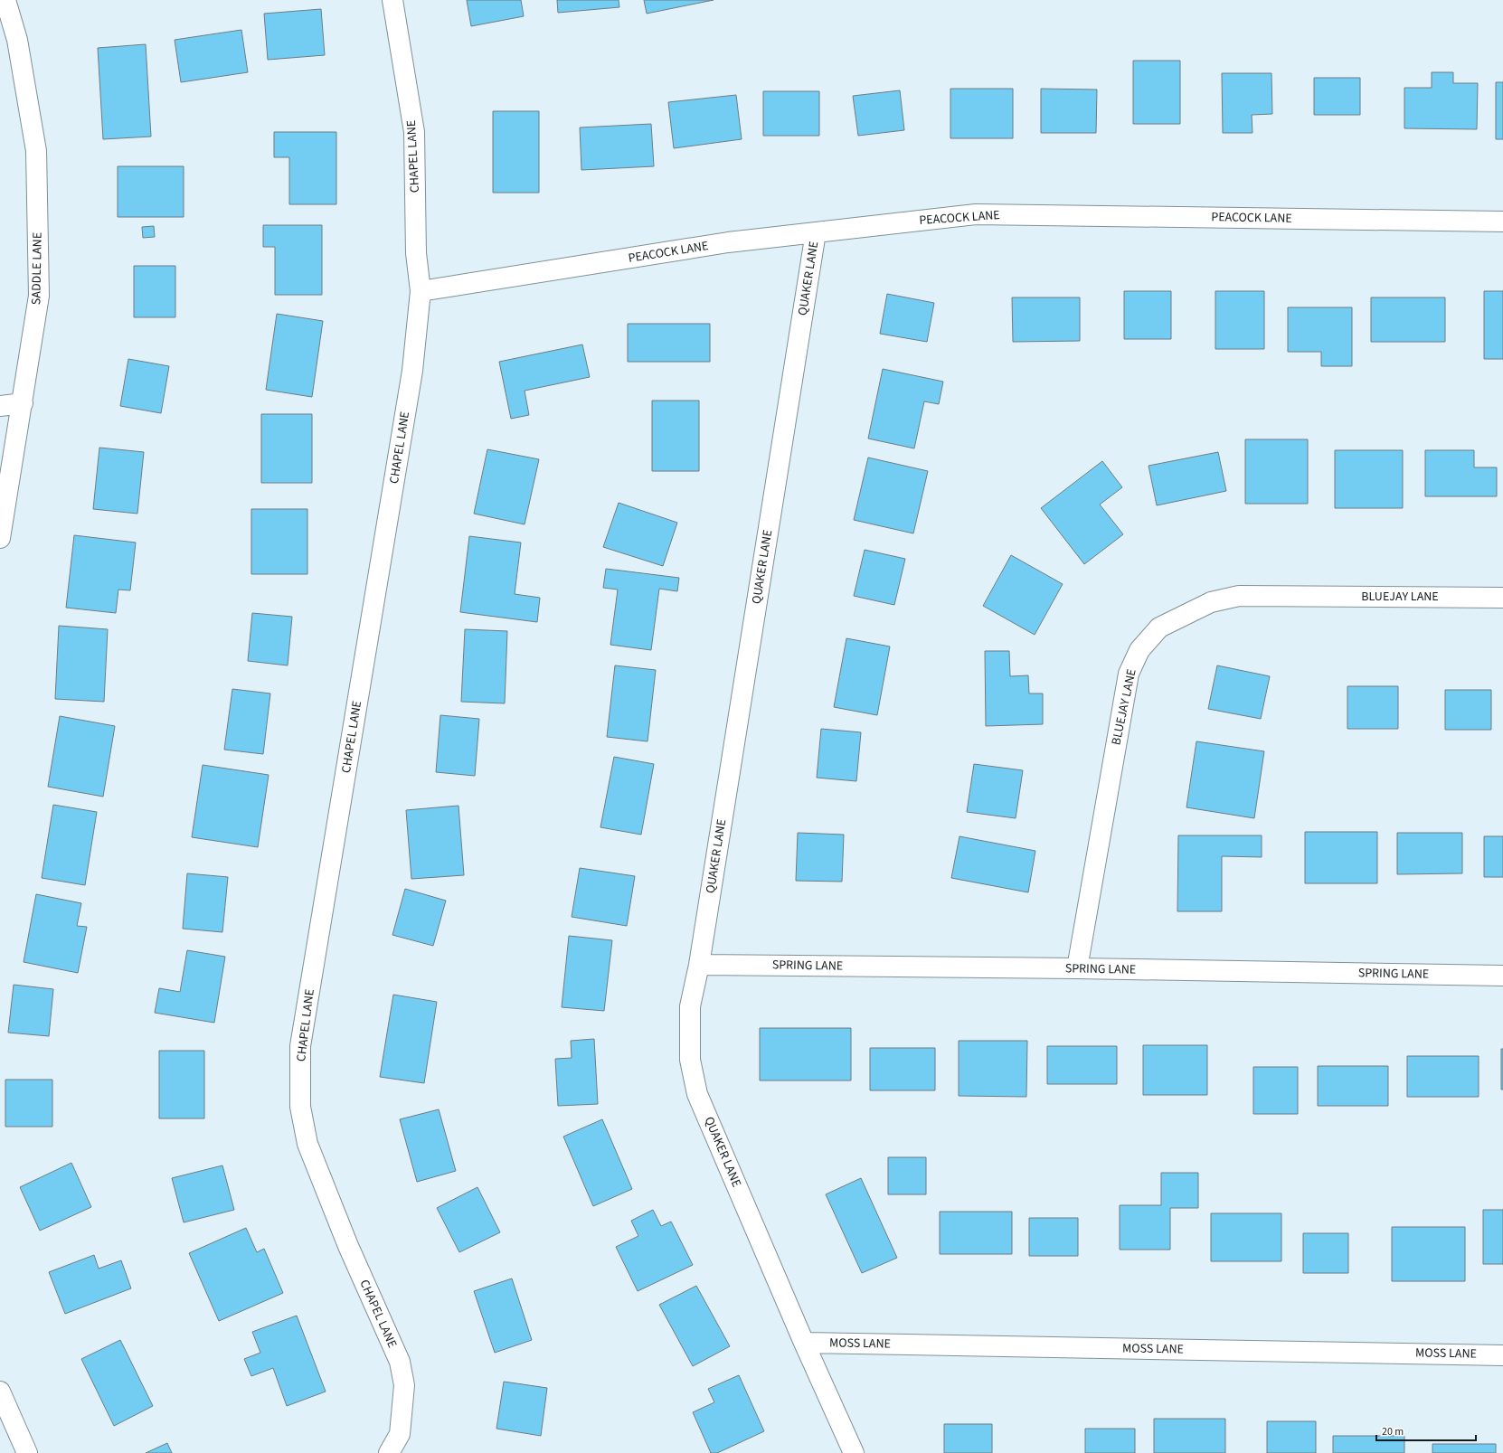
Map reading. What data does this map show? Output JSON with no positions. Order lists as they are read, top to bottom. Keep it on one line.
{"streets":{"street":["CHAPEL LANE","PEACOCK LANE","SADDLE LANE","QUAKER LANE","BLUEJAY LANE","SPRING LANE","MOSS LANE"]},"crossings":[["CHAPEL LANE","PEACOCK LANE"],["PEACOCK LANE","QUAKER LANE"],["QUAKER LANE","SPRING LANE"],["QUAKER LANE","MOSS LANE"],["BLUEJAY LANE","SPRING LANE"]],"scale_bar":"20 m"}
